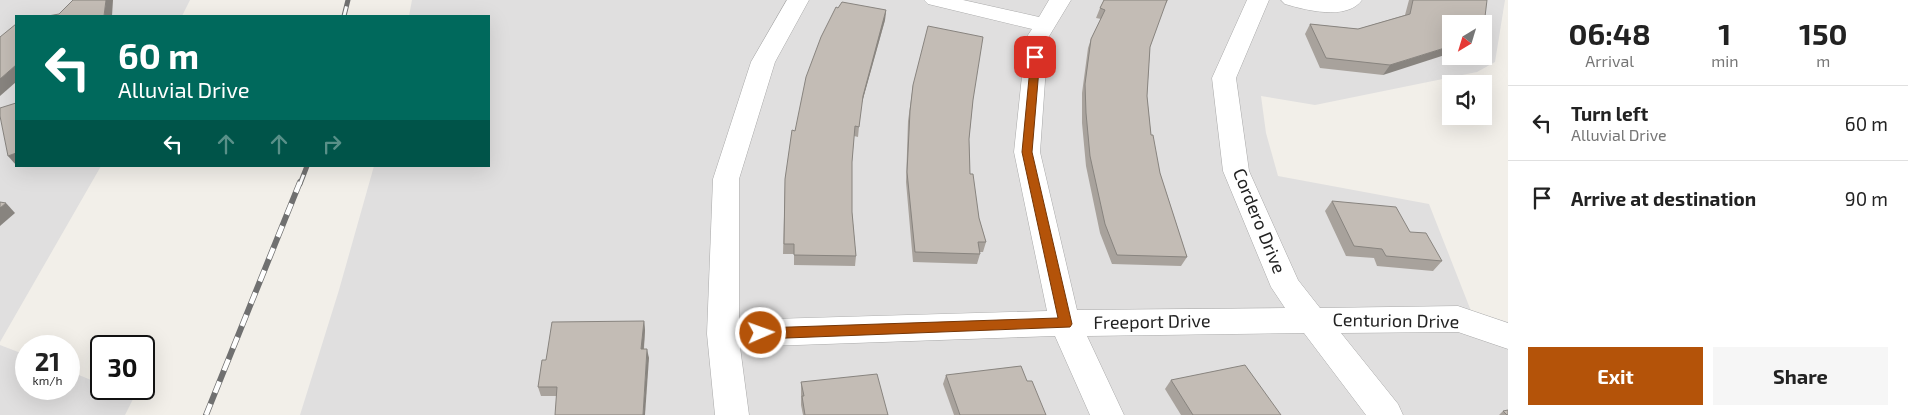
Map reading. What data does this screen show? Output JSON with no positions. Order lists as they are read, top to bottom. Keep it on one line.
{"streets":{"street":["Cordero Drive","Centurion Drive","Freeport Drive"]},"crossings":[["Cordero Drive","Centurion Drive"],["Cordero Drive","Freeport Drive"],["Centurion Drive","Freeport Drive"]],"north":"bottom left","page":{"eta":["06:48","Arrival","1","min","150","m"],"turn":["60 m","Alluvial Drive"],"list":[{"name":"Turn left","note":"Alluvial Drive","value":"60 m"},{"name":"Arrive at destination","value":"90 m"}],"speed":"21 km/h","limit":"30","buttons":["Exit","Share"]}}
